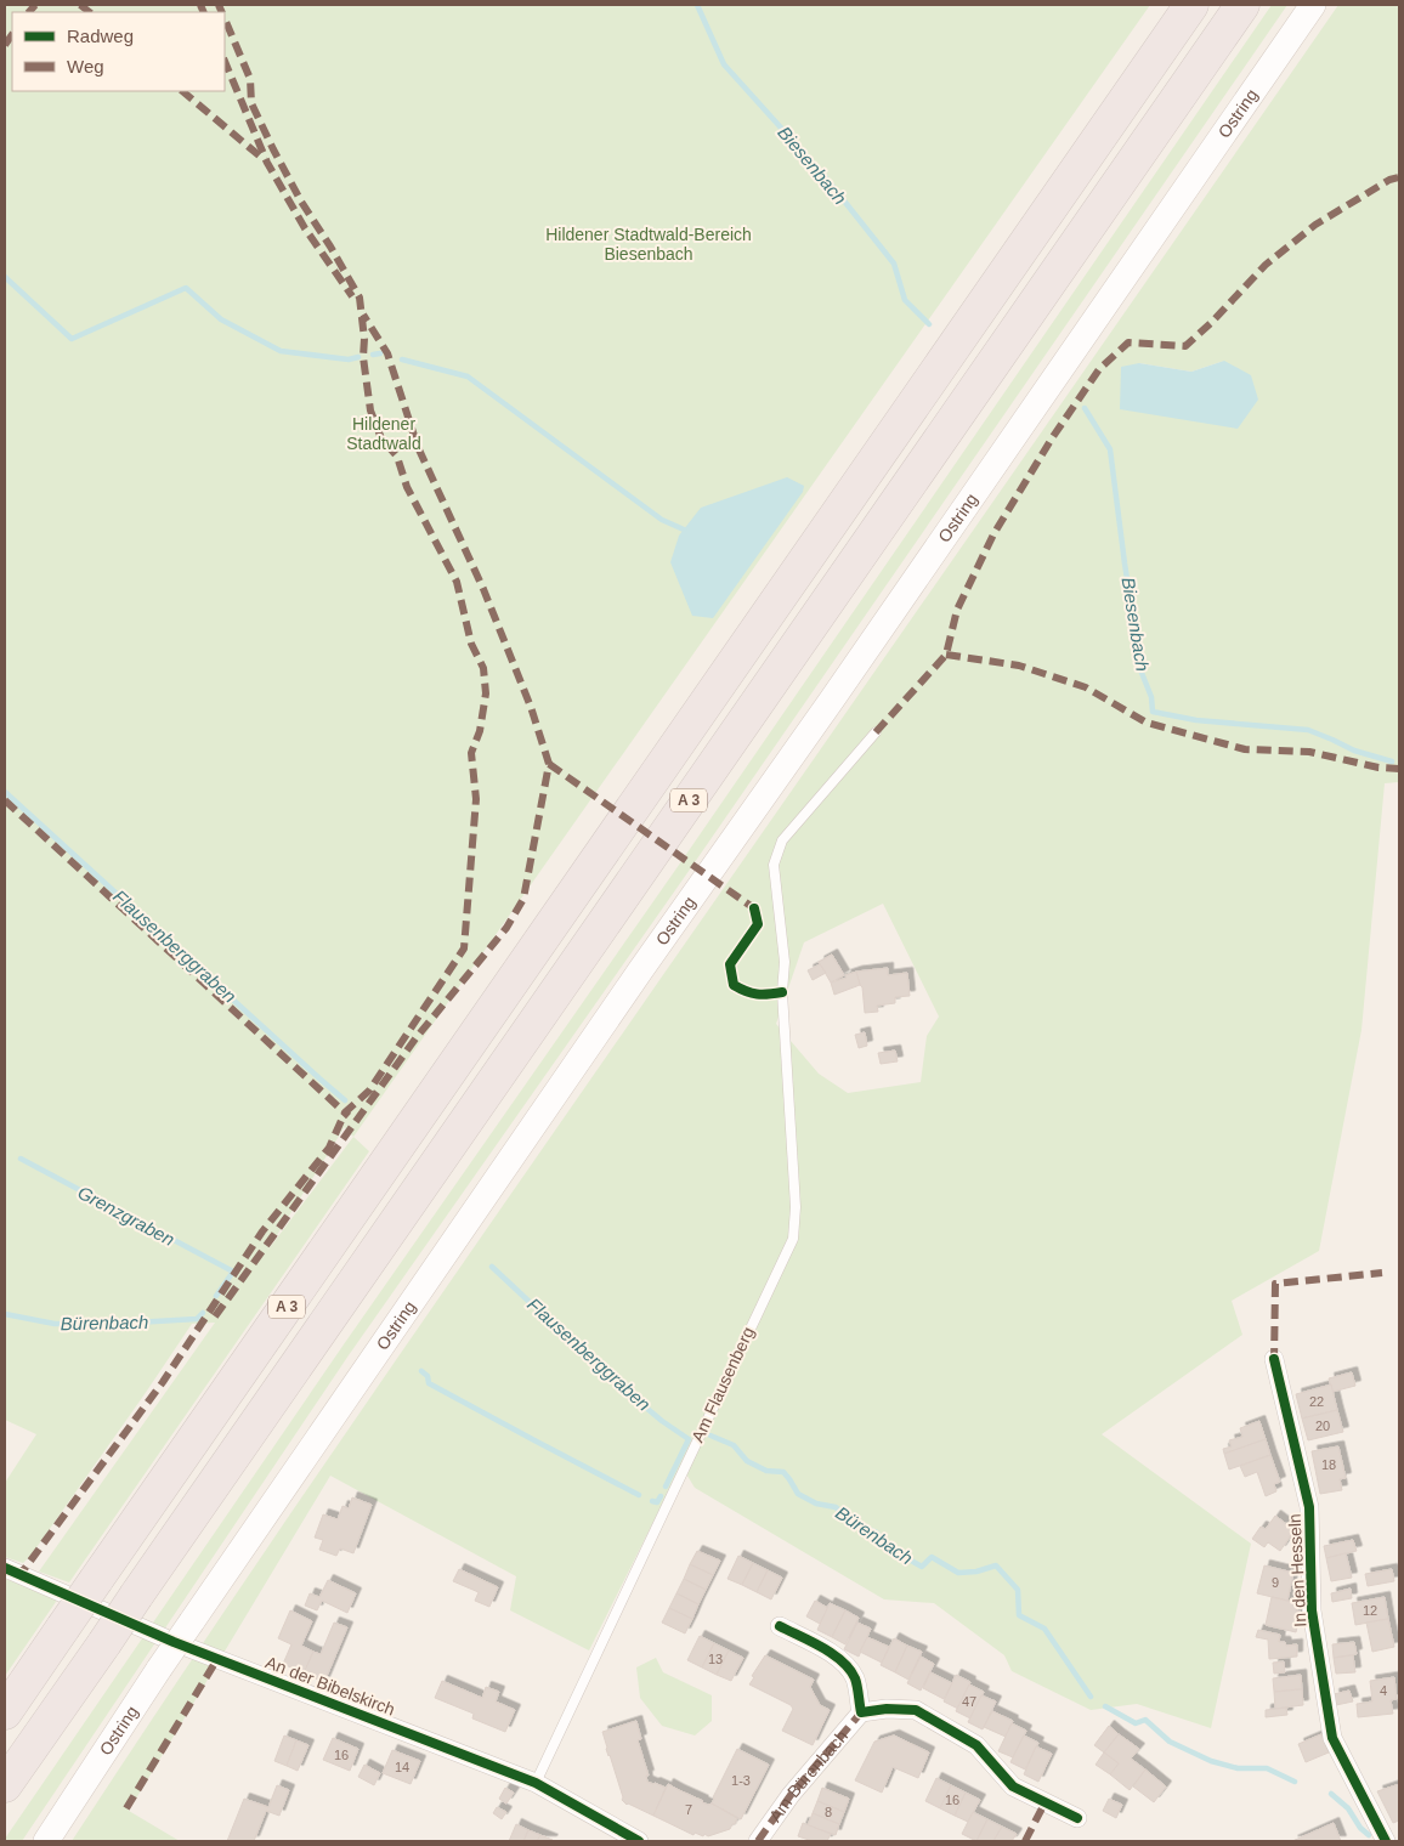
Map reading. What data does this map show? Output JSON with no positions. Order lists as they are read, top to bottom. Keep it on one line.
{"streets":{"highway":["A 3"],"main road":["Ostring"],"street":["In den Hesseln","An der Bibelskirch","Am Bürenbach"],"lane":["Am Flausenberg"]},"crossings":[["Am Flausenberg","An der Bibelskirch"]],"water":["Biesenbach","Flausenberggraben","Grenzgraben","Bürenbach"],"parks":["Hildener Stadtwald-Bereich Biesenbach","Hildener Stadtwald"],"house_numbers":["22","20","18","9","12","13","4","47","16","14","1-3","16","7","8"],"legend":["Radweg","Weg"]}
